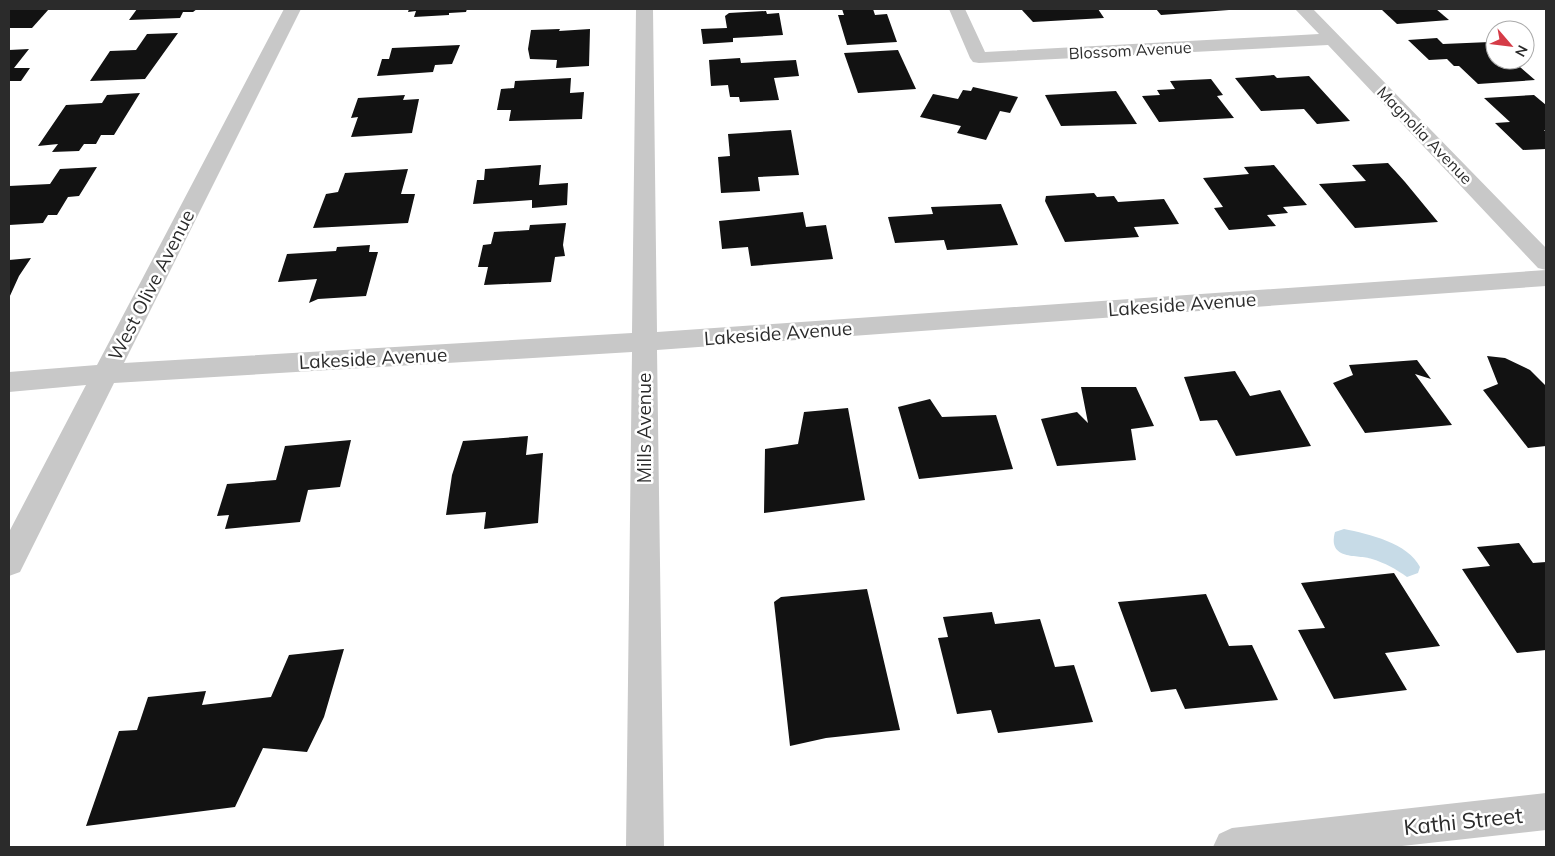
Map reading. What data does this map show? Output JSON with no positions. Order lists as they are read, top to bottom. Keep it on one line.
{"streets":{"street":["Blossom Avenue","Magnolia Avenue","West Olive Avenue","Lakeside Avenue","Mills Avenue","Kathi Street"]},"crossings":[["Blossom Avenue","Magnolia Avenue"],["West Olive Avenue","Lakeside Avenue"],["Lakeside Avenue","Mills Avenue"]],"north":"bottom right"}
